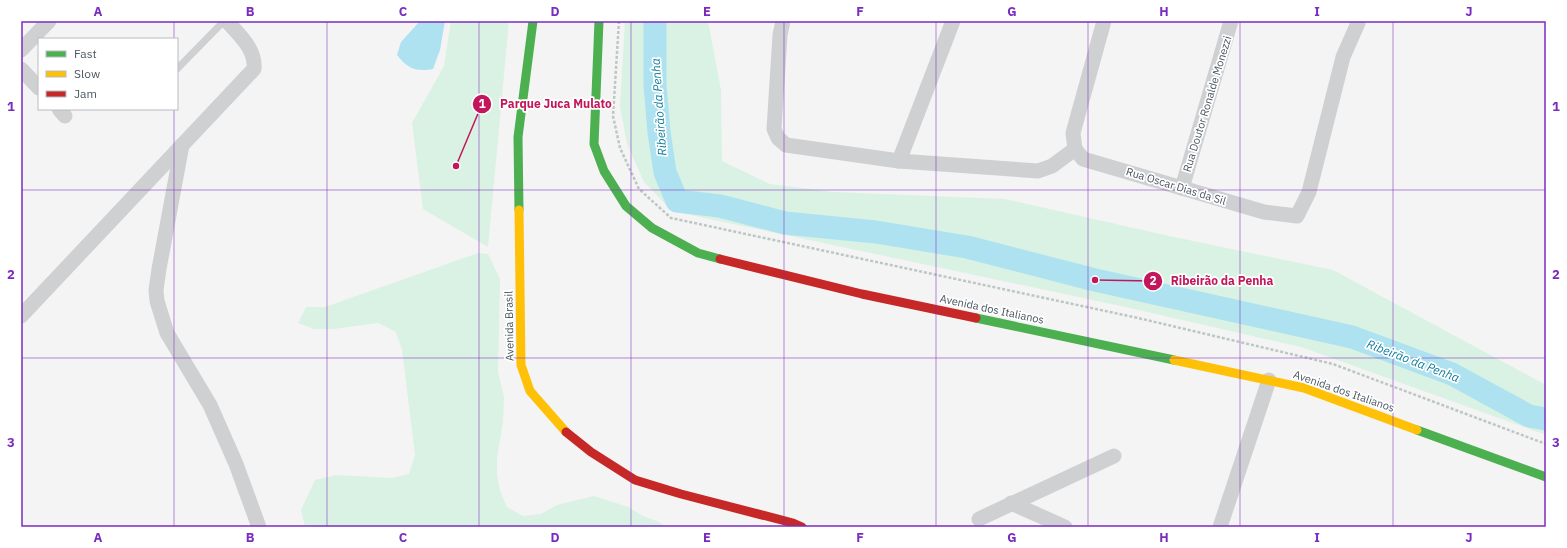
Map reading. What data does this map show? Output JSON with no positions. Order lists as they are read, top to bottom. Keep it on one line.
{"streets":{"main road":["Avenida dos Italianos","Avenida Brasil"],"street":["Rua Doutor Ronalde Monezzi","Rua Oscar Dias da Sil"]},"crossings":[["Rua Doutor Ronalde Monezzi","Rua Oscar Dias da Sil"]],"water":["Ribeirão da Penha"],"places":["Parque Juca Mulato","Ribeirão da Penha"],"legend":["Fast","Slow","Jam"],"grid":{"columns":["A","B","C","D","E","F","G","H","I","J"],"rows":["1","2","3"]}}
